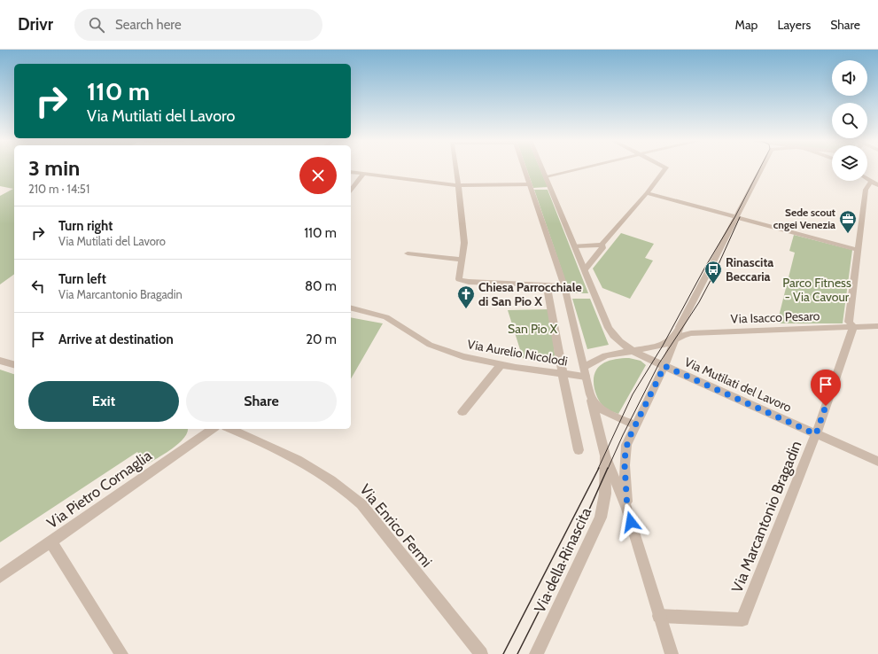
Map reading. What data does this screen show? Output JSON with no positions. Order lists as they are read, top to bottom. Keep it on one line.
{"streets":{"street":["Via Isacco Pesaro","Via Aurelio Nicolodi","Via Mutilati del Lavoro","Via Pietro Cornaglia","Via Marcantonio Bragadin","Via Enrico Fermi","Via della Rinascita"]},"crossings":[["Via Isacco Pesaro","Via Marcantonio Bragadin"],["Via Mutilati del Lavoro","Via Marcantonio Bragadin"]],"parks":["Parco Fitness - Via Cavour","San Pio X"],"places":{"office":["Sede scout cngei Venezia"],"bus stop":["Rinascita Beccaria"],"church":["Chiesa Parrocchiale di San Pio X"]},"page":{"header":"Drivr","search":"Search here","nav":["Map","Layers","Share"],"turn":["110 m","Via Mutilati del Lavoro"],"heading":["3 min","210 m · 14:51"],"list":[{"name":"Turn right","note":"Via Mutilati del Lavoro","value":"110 m"},{"name":"Turn left","note":"Via Marcantonio Bragadin","value":"80 m"},{"name":"Arrive at destination","value":"20 m"}],"buttons":["Exit","Share"]}}
